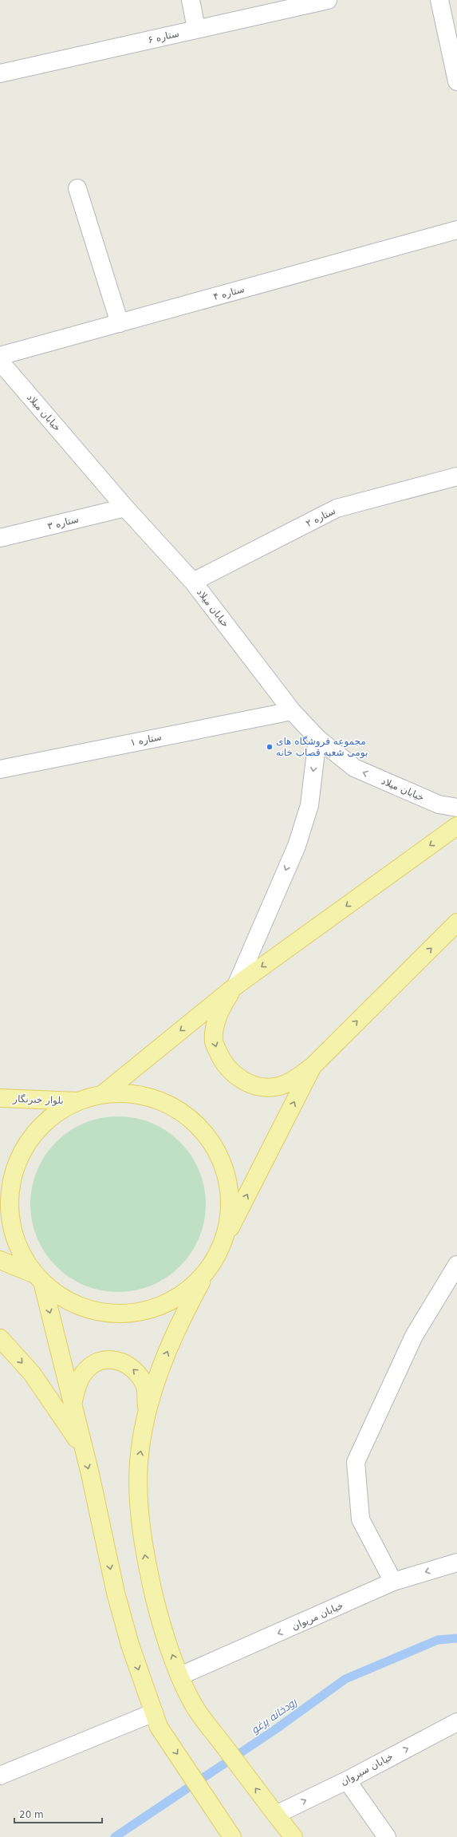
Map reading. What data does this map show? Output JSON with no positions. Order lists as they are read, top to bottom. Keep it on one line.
{"streets":{"main road":["بلوار خبرنگار"],"street":["ستاره ۶","ستاره ۴","خیابان میلاد","ستاره ۲","ستاره ۳","ستاره ۱","خیابان مریوان","خیابان سیروان"]},"crossings":[["خیابان میلاد","ستاره ۲"],["خیابان میلاد","ستاره ۳"],["خیابان میلاد","ستاره ۱"]],"one_way":["خیابان مریوان","خیابان سیروان"],"water":["رودخانه یرغو"],"places":["مجموعه فروشگاه های بومی شعبه قصاب خانه"],"scale_bar":"20 m"}
